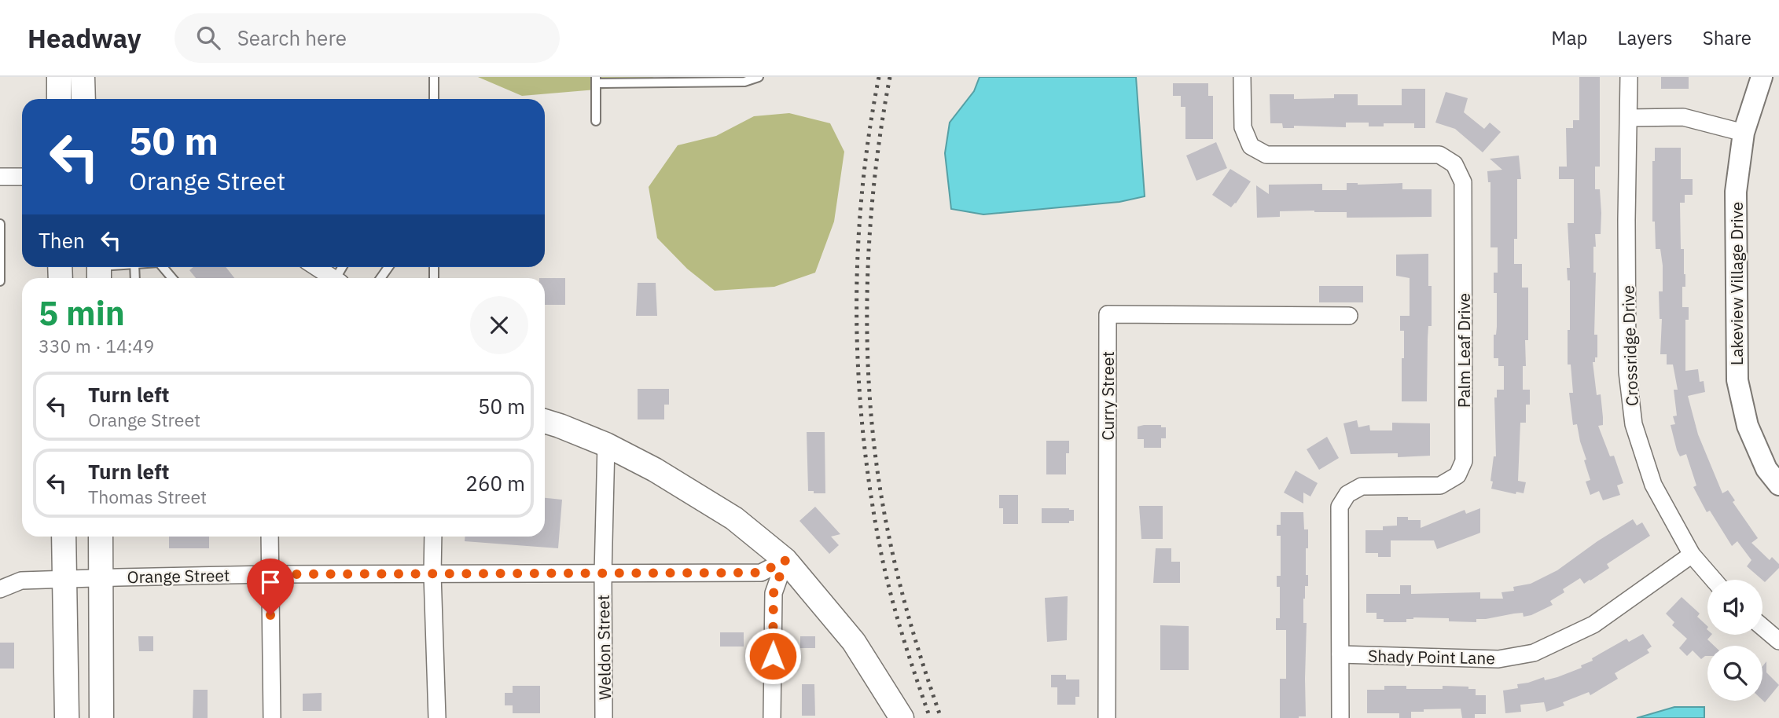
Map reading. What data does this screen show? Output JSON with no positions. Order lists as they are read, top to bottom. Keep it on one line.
{"streets":{"street":["Lakeview Village Drive","Crossridge Drive","Palm Leaf Drive","Curry Street","Orange Street","Weldon Street","Shady Point Lane"]},"crossings":[["Crossridge Drive","Shady Point Lane"],["Palm Leaf Drive","Shady Point Lane"],["Orange Street","Weldon Street"]],"page":{"header":"Headway","search":"Search here","nav":["Map","Layers","Share"],"turn":["50 m","Orange Street"],"then":"Then","heading":["5 min","330 m · 14:49"],"list":[{"name":"Turn left","note":"Orange Street","value":"50 m"},{"name":"Turn left","note":"Thomas Street","value":"260 m"}]}}
